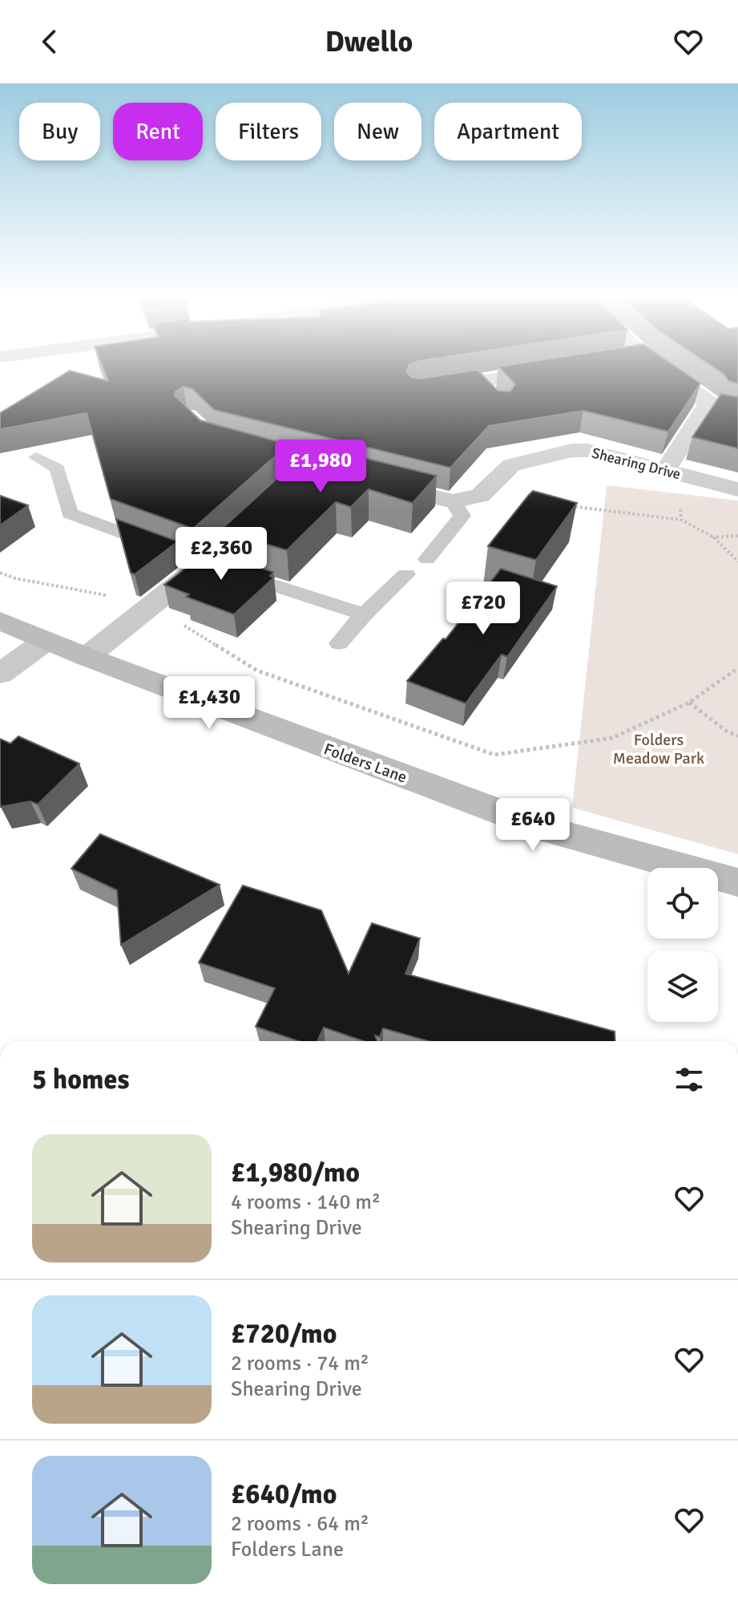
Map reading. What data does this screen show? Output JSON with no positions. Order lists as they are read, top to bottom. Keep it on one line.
{"streets":{"main road":["Folders Lane"],"street":["Shearing Drive"]},"parks":["Folders Meadow Park"],"page":{"header":"Dwello","chip":["Buy","Rent","Filters","New","Apartment"],"price":["£1,980","£2,360","£720","£1,430","£640"],"heading":"5 homes","list":[{"name":"£1,980/mo","note":"4 rooms · 140 m² · Shearing Drive"},{"name":"£720/mo","note":"2 rooms · 74 m² · Shearing Drive"},{"name":"£640/mo","note":"2 rooms · 64 m² · Folders Lane"}]}}
